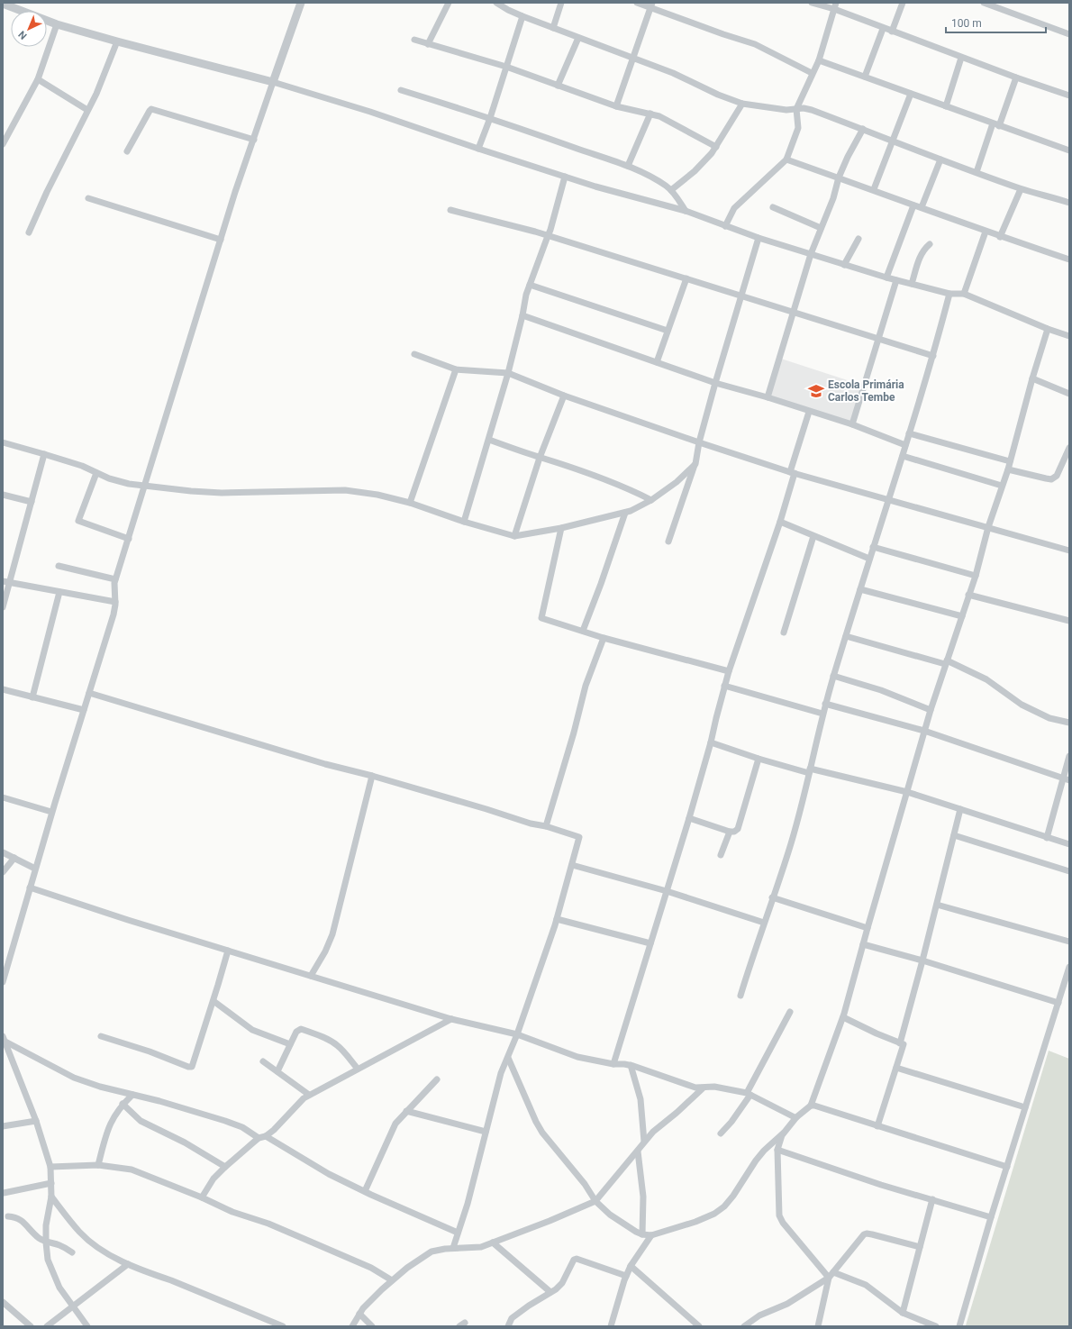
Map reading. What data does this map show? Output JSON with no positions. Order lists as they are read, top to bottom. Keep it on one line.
{"places":{"school or university":["Escola Primária Carlos Tembe"]},"scale_bar":"100 m","north":"bottom left"}
